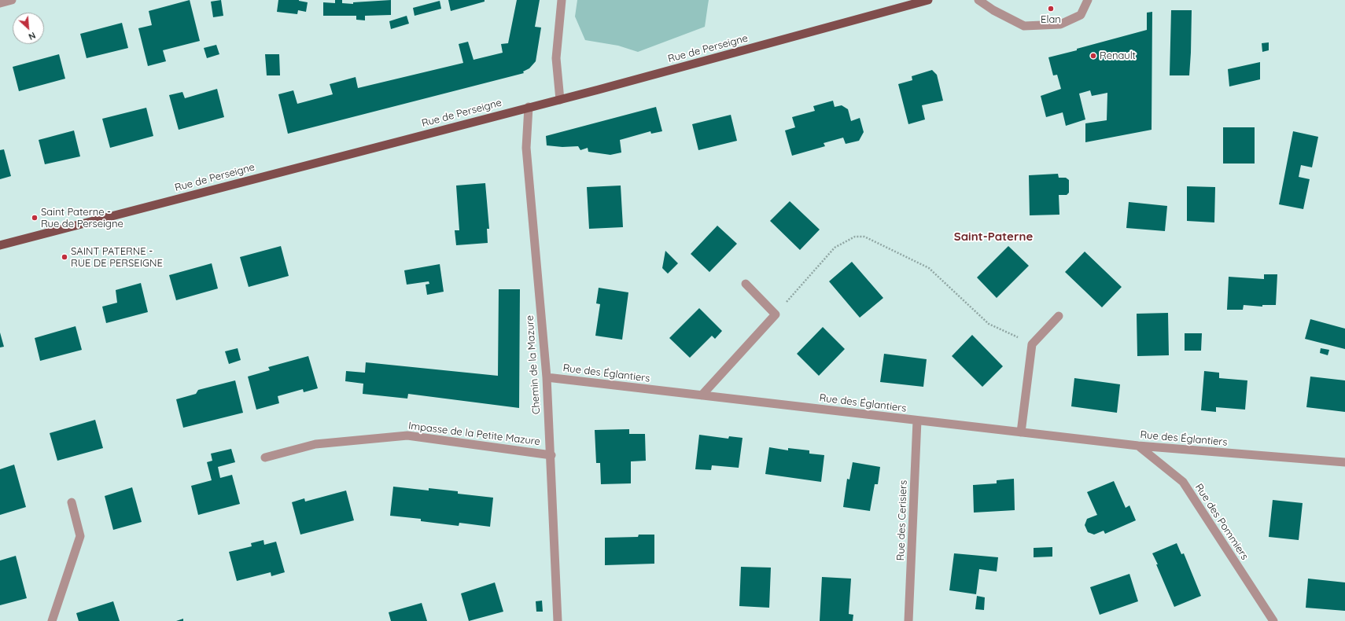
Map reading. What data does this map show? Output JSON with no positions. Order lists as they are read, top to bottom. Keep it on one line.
{"streets":{"main road":["Rue de Perseigne"],"street":["Chemin de la Mazure","Rue des Églantiers","Impasse de la Petite Mazure","Rue des Cerisiers","Rue des Pommiers"]},"crossings":[["Rue de Perseigne","Chemin de la Mazure"],["Chemin de la Mazure","Rue des Églantiers"],["Chemin de la Mazure","Impasse de la Petite Mazure"],["Rue des Églantiers","Rue des Cerisiers"],["Rue des Églantiers","Rue des Pommiers"]],"districts":["Saint-Paterne"],"places":["Elan","Renault","Saint Paterne - Rue de Perseigne","SAINT PATERNE - RUE DE PERSEIGNE"],"north":"bottom right"}
